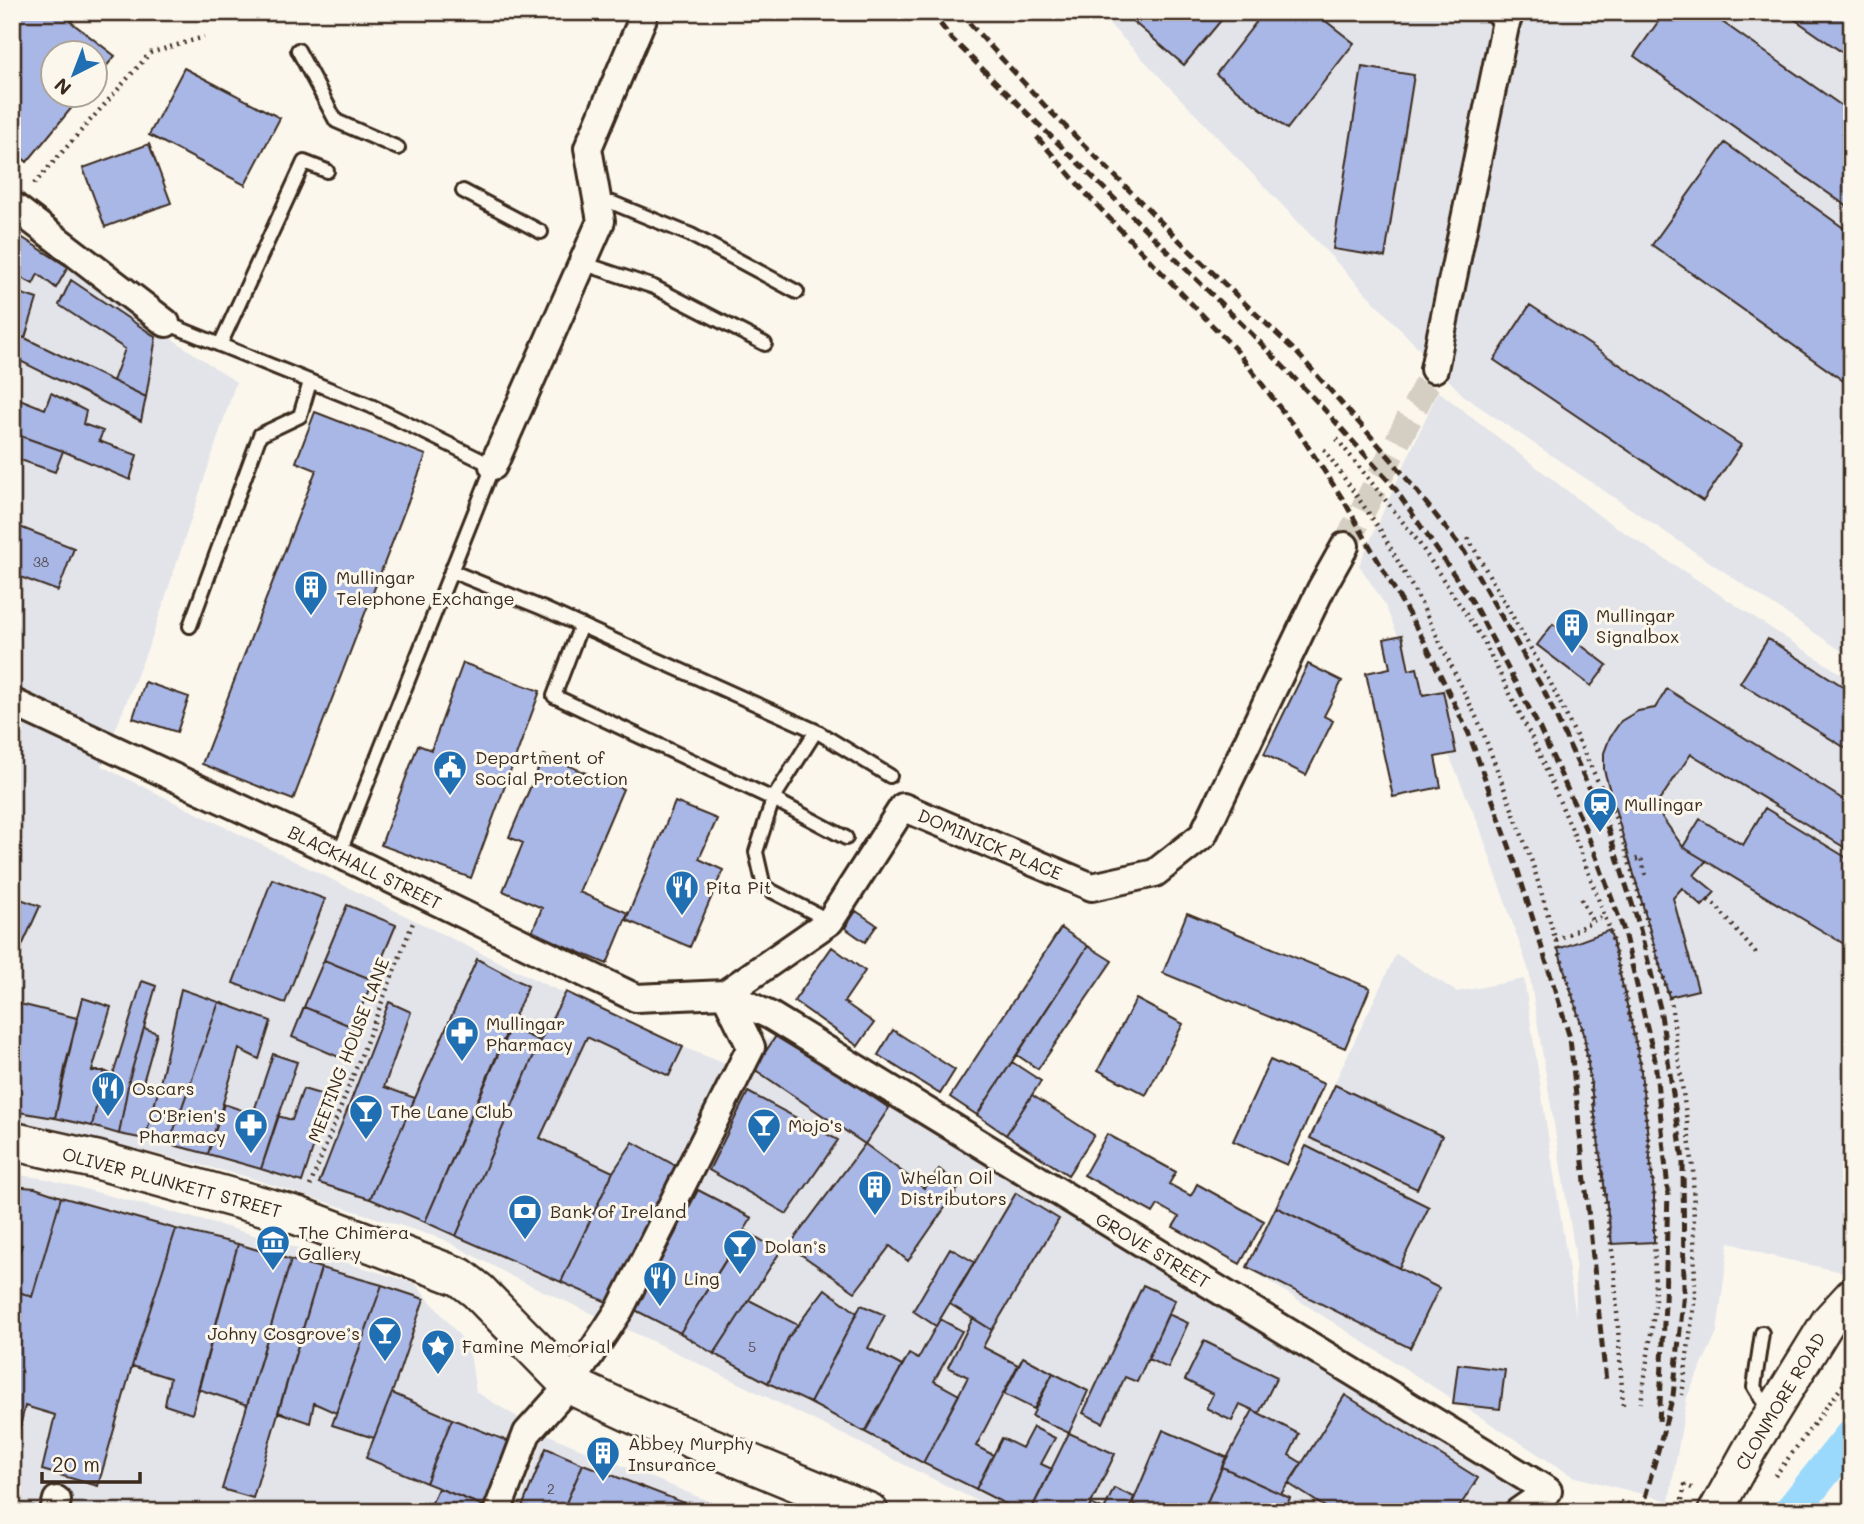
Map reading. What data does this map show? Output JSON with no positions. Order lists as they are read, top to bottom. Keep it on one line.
{"streets":{"main road":["OLIVER PLUNKETT STREET"],"street":["DOMINICK PLACE","BLACKHALL STREET","GROVE STREET","CLONMORE ROAD"],"path":["MEETING HOUSE LANE"]},"crossings":[["DOMINICK PLACE","BLACKHALL STREET"],["DOMINICK PLACE","GROVE STREET"],["BLACKHALL STREET","MEETING HOUSE LANE"],["BLACKHALL STREET","GROVE STREET"],["MEETING HOUSE LANE","OLIVER PLUNKETT STREET"]],"places":{"building":["Mullingar Telephone Exchange","Mullingar Signalbox","Whelan Oil Distributors","Abbey Murphy Insurance"],"public building":["Department of Social Protection"],"station":["Mullingar"],"restaurant":["Pita Pit","Oscars","Ling"],"pharmacy":["Mullingar Pharmacy","O'Brien's Pharmacy"],"bar":["The Lane Club","Mojo's","Dolan’s","Johny Cosgrove’s"],"bank":["Bank of Ireland"],"museum":["The Chimera Gallery"],"place":["Famine Memorial"]},"house_numbers":["38","5","2"],"scale_bar":"20 m","north":"bottom left"}
